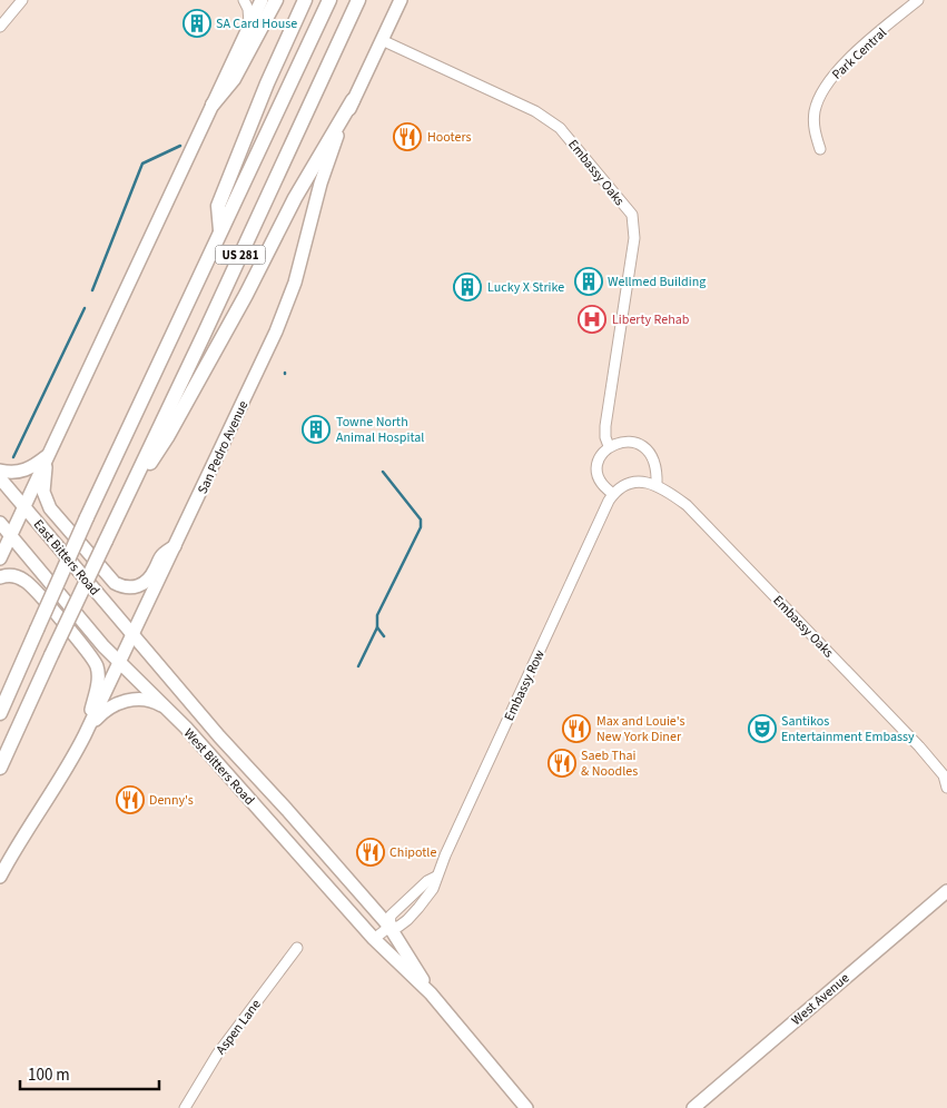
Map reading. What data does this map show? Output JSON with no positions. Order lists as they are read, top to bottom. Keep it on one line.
{"streets":{"highway":["US 281"],"main road":["San Pedro Avenue","East Bitters Road","West Bitters Road","West Avenue"],"street":["Park Central","Embassy Oaks","Embassy Row","Aspen Lane"]},"crossings":[["Embassy Oaks","San Pedro Avenue"],["San Pedro Avenue","East Bitters Road"],["San Pedro Avenue","West Bitters Road"],["East Bitters Road","West Bitters Road"],["Embassy Row","West Bitters Road"]],"places":{"building":["SA Card House","Wellmed Building","Lucky X Strike","Towne North Animal Hospital"],"restaurant":["Hooters","Max and Louie's New York Diner","Saeb Thai & Noodles","Denny's","Chipotle"],"hospital":["Liberty Rehab"],"theatre":["Santikos Entertainment Embassy"]},"scale_bar":"100 m"}
